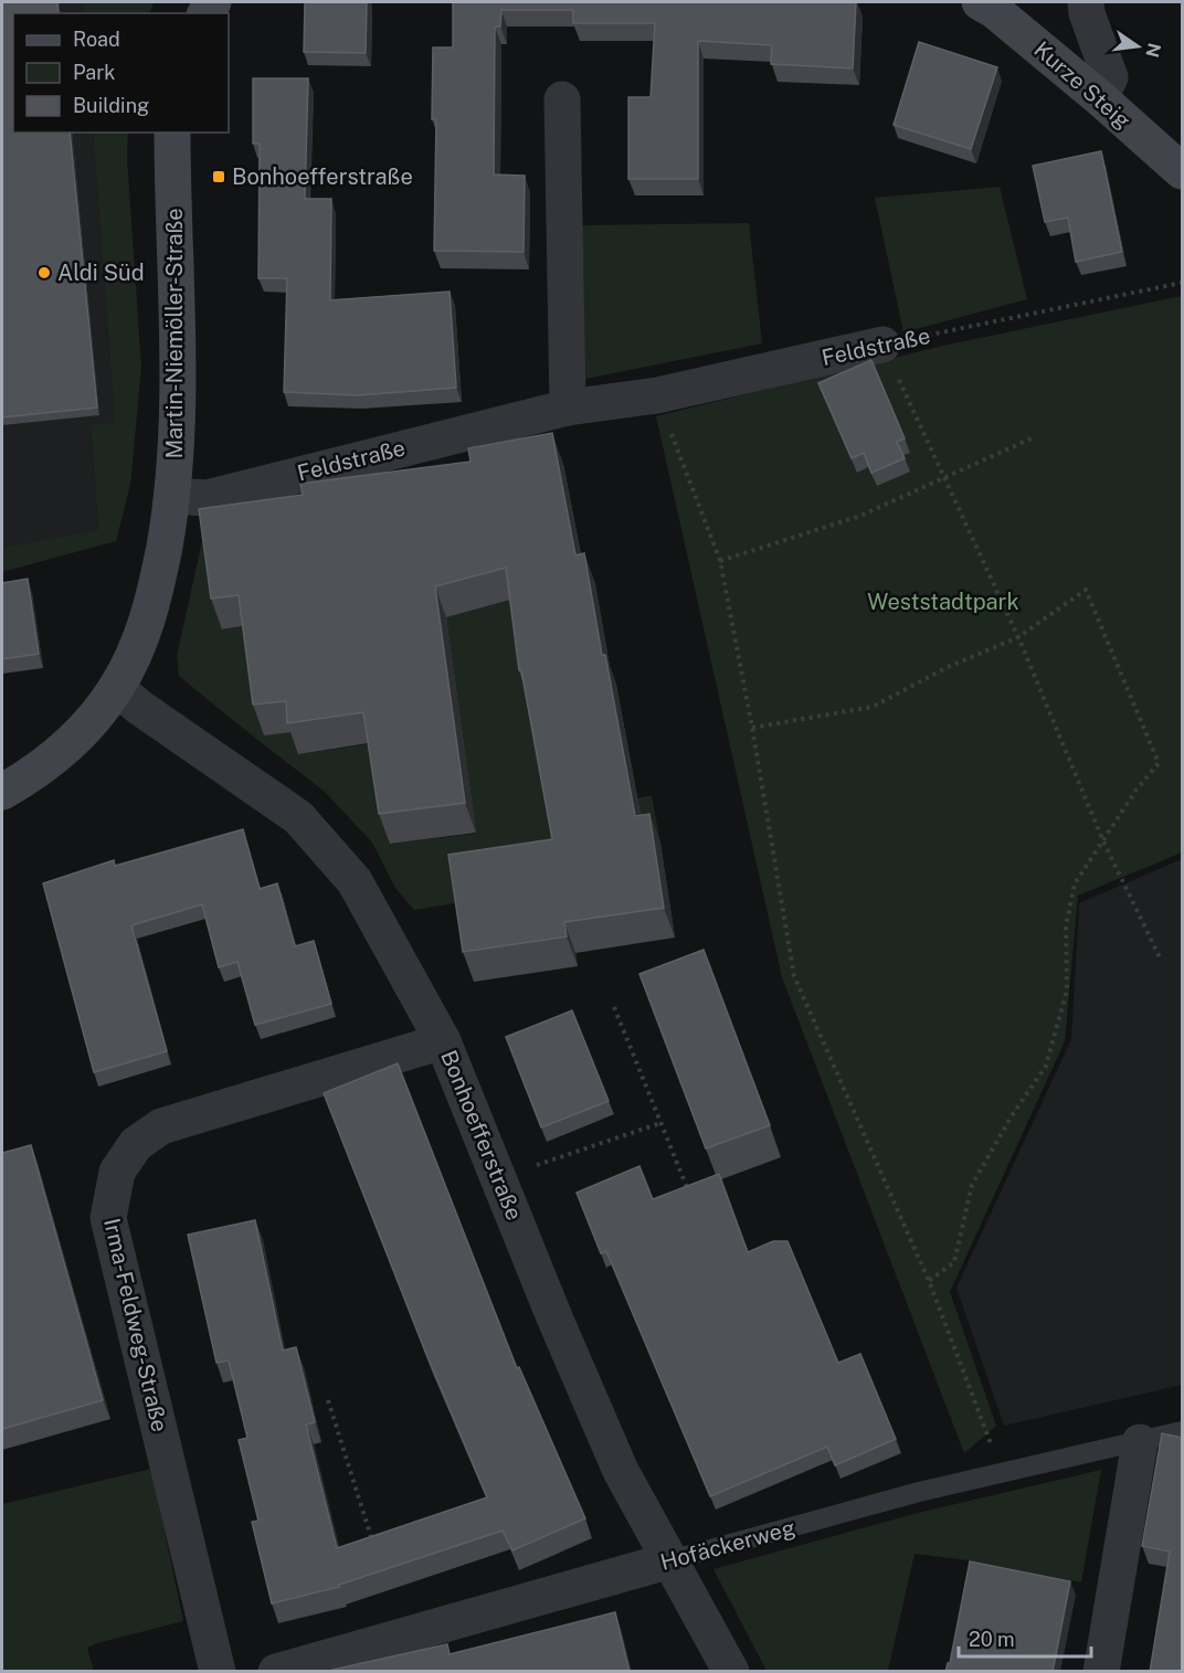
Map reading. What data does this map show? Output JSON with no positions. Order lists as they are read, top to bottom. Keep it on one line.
{"streets":{"main road":["Kurze Steig","Martin-Niemöller-Straße"],"street":["Feldstraße","Bonhoefferstraße","Irma-Feldweg-Straße","Hofäckerweg"]},"crossings":[["Martin-Niemöller-Straße","Feldstraße"],["Martin-Niemöller-Straße","Bonhoefferstraße"],["Bonhoefferstraße","Irma-Feldweg-Straße"],["Bonhoefferstraße","Hofäckerweg"]],"parks":["Weststadtpark"],"places":{"transit":["Bonhoefferstraße"],"other":["Aldi Süd"]},"legend":["Road","Park","Building"],"scale_bar":"20 m","north":"right"}
